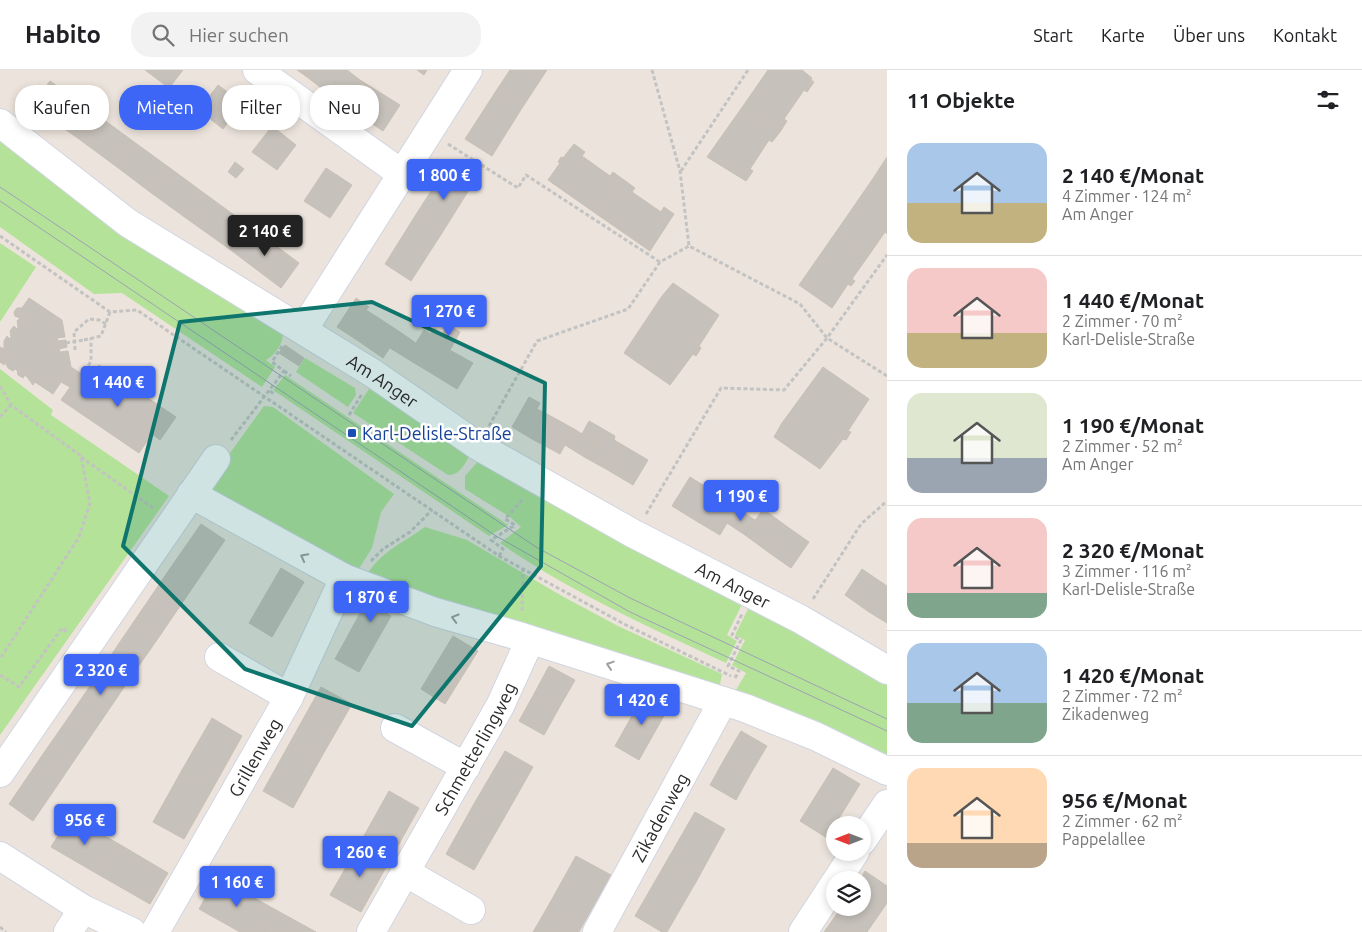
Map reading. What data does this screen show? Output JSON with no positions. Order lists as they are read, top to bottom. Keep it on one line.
{"streets":{"street":["Am Anger","Schmetterlingweg","Grillenweg","Zikadenweg"]},"places":{"transit":["Karl-Delisle-Straße"]},"north":"left","page":{"header":"Habito","search":"Hier suchen","nav":["Start","Karte","Über uns","Kontakt"],"heading":"11 Objekte","chip":["Kaufen","Mieten","Filter","Neu"],"list":[{"name":"2 140 €/Monat","note":"4 Zimmer · 124 m² · Am Anger"},{"name":"1 440 €/Monat","note":"2 Zimmer · 70 m² · Karl-Delisle-Straße"},{"name":"1 190 €/Monat","note":"2 Zimmer · 52 m² · Am Anger"},{"name":"2 320 €/Monat","note":"3 Zimmer · 116 m² · Karl-Delisle-Straße"},{"name":"1 420 €/Monat","note":"2 Zimmer · 72 m² · Zikadenweg"},{"name":"956 €/Monat","note":"2 Zimmer · 62 m² · Pappelallee"}],"price":["1 800 €","2 140 €","1 270 €","1 440 €","1 190 €","1 870 €","2 320 €","1 420 €","956 €","1 260 €","1 160 €"]}}
